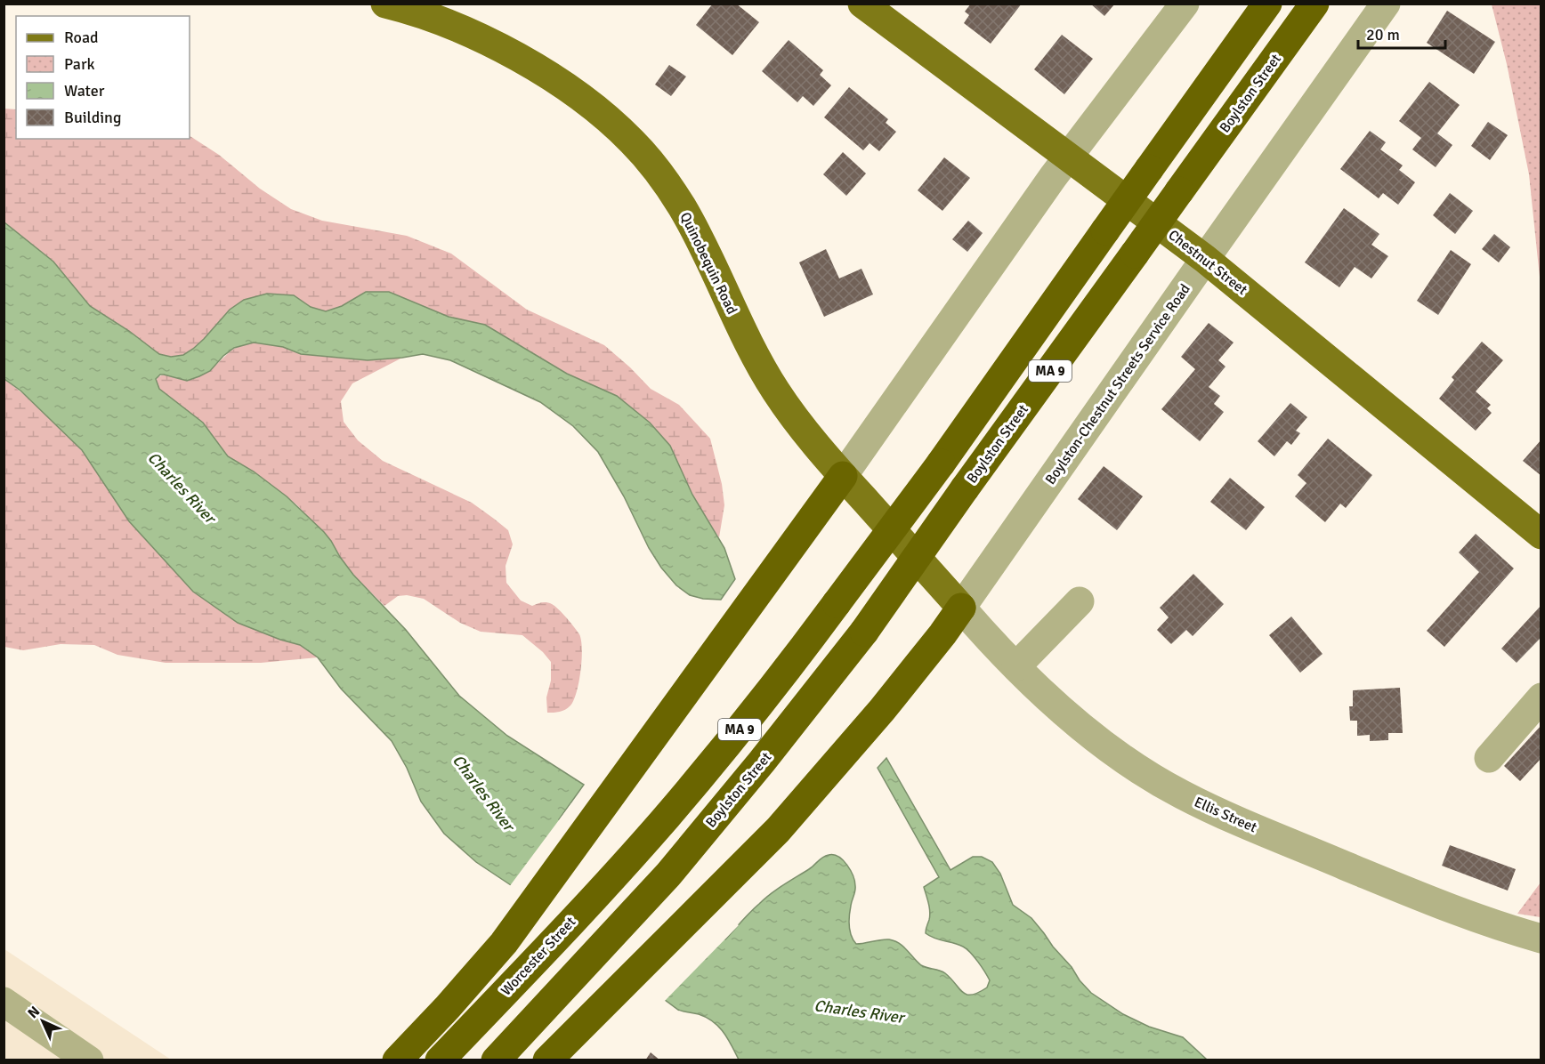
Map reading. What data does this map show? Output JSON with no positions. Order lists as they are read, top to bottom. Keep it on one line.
{"streets":{"highway":["Boylston Street","MA 9","Worcester Street"],"main road":["Chestnut Street","Quinobequin Road"],"street":["Boylston-Chestnut Streets Service Road","Ellis Street"]},"crossings":[["Chestnut Street","Boylston-Chestnut Streets Service Road"],["Quinobequin Road","Boylston-Chestnut Streets Service Road"],["Quinobequin Road","Ellis Street"],["Boylston-Chestnut Streets Service Road","Ellis Street"]],"water":["Charles River"],"legend":["Road","Park","Water","Building"],"scale_bar":"20 m","north":"top left"}
